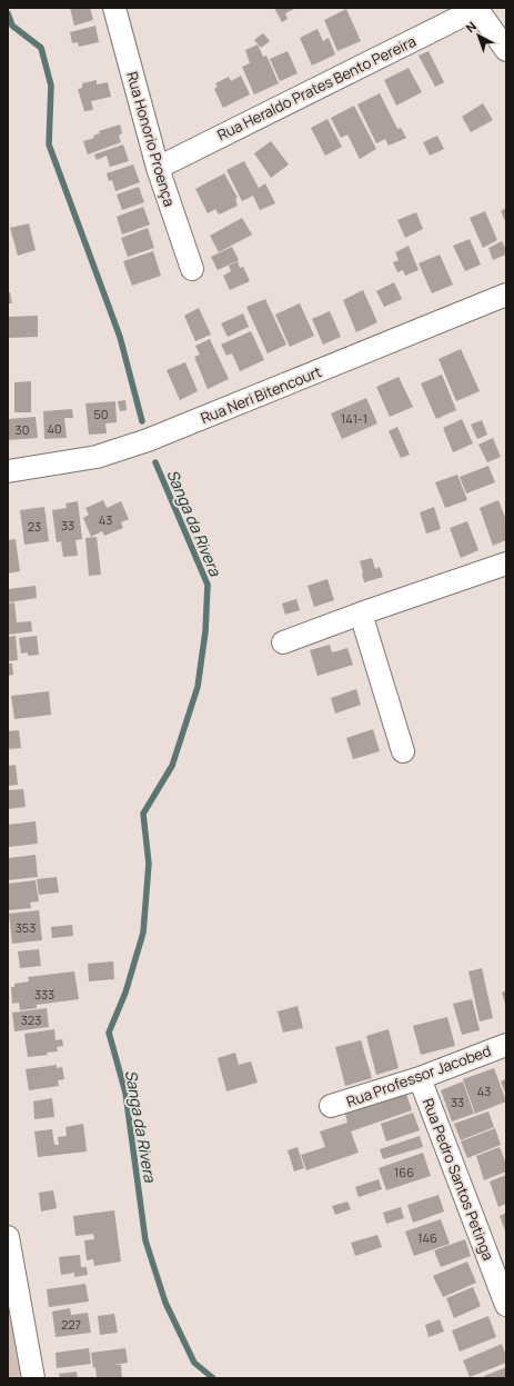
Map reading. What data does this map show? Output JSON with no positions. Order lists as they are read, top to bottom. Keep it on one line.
{"streets":{"street":["Rua Heraldo Prates Bento Pereira","Rua Honorio Proença","Rua Neri Bitencourt","Rua Professor Jacobed","Rua Pedro Santos Petinga"]},"crossings":[["Rua Heraldo Prates Bento Pereira","Rua Honorio Proença"],["Rua Professor Jacobed","Rua Pedro Santos Petinga"]],"water":["Sanga da Rivera"],"house_numbers":["50","141-1","40","30","43","33","23","353","333","323","43","33","166","146","227"],"north":"top left"}
